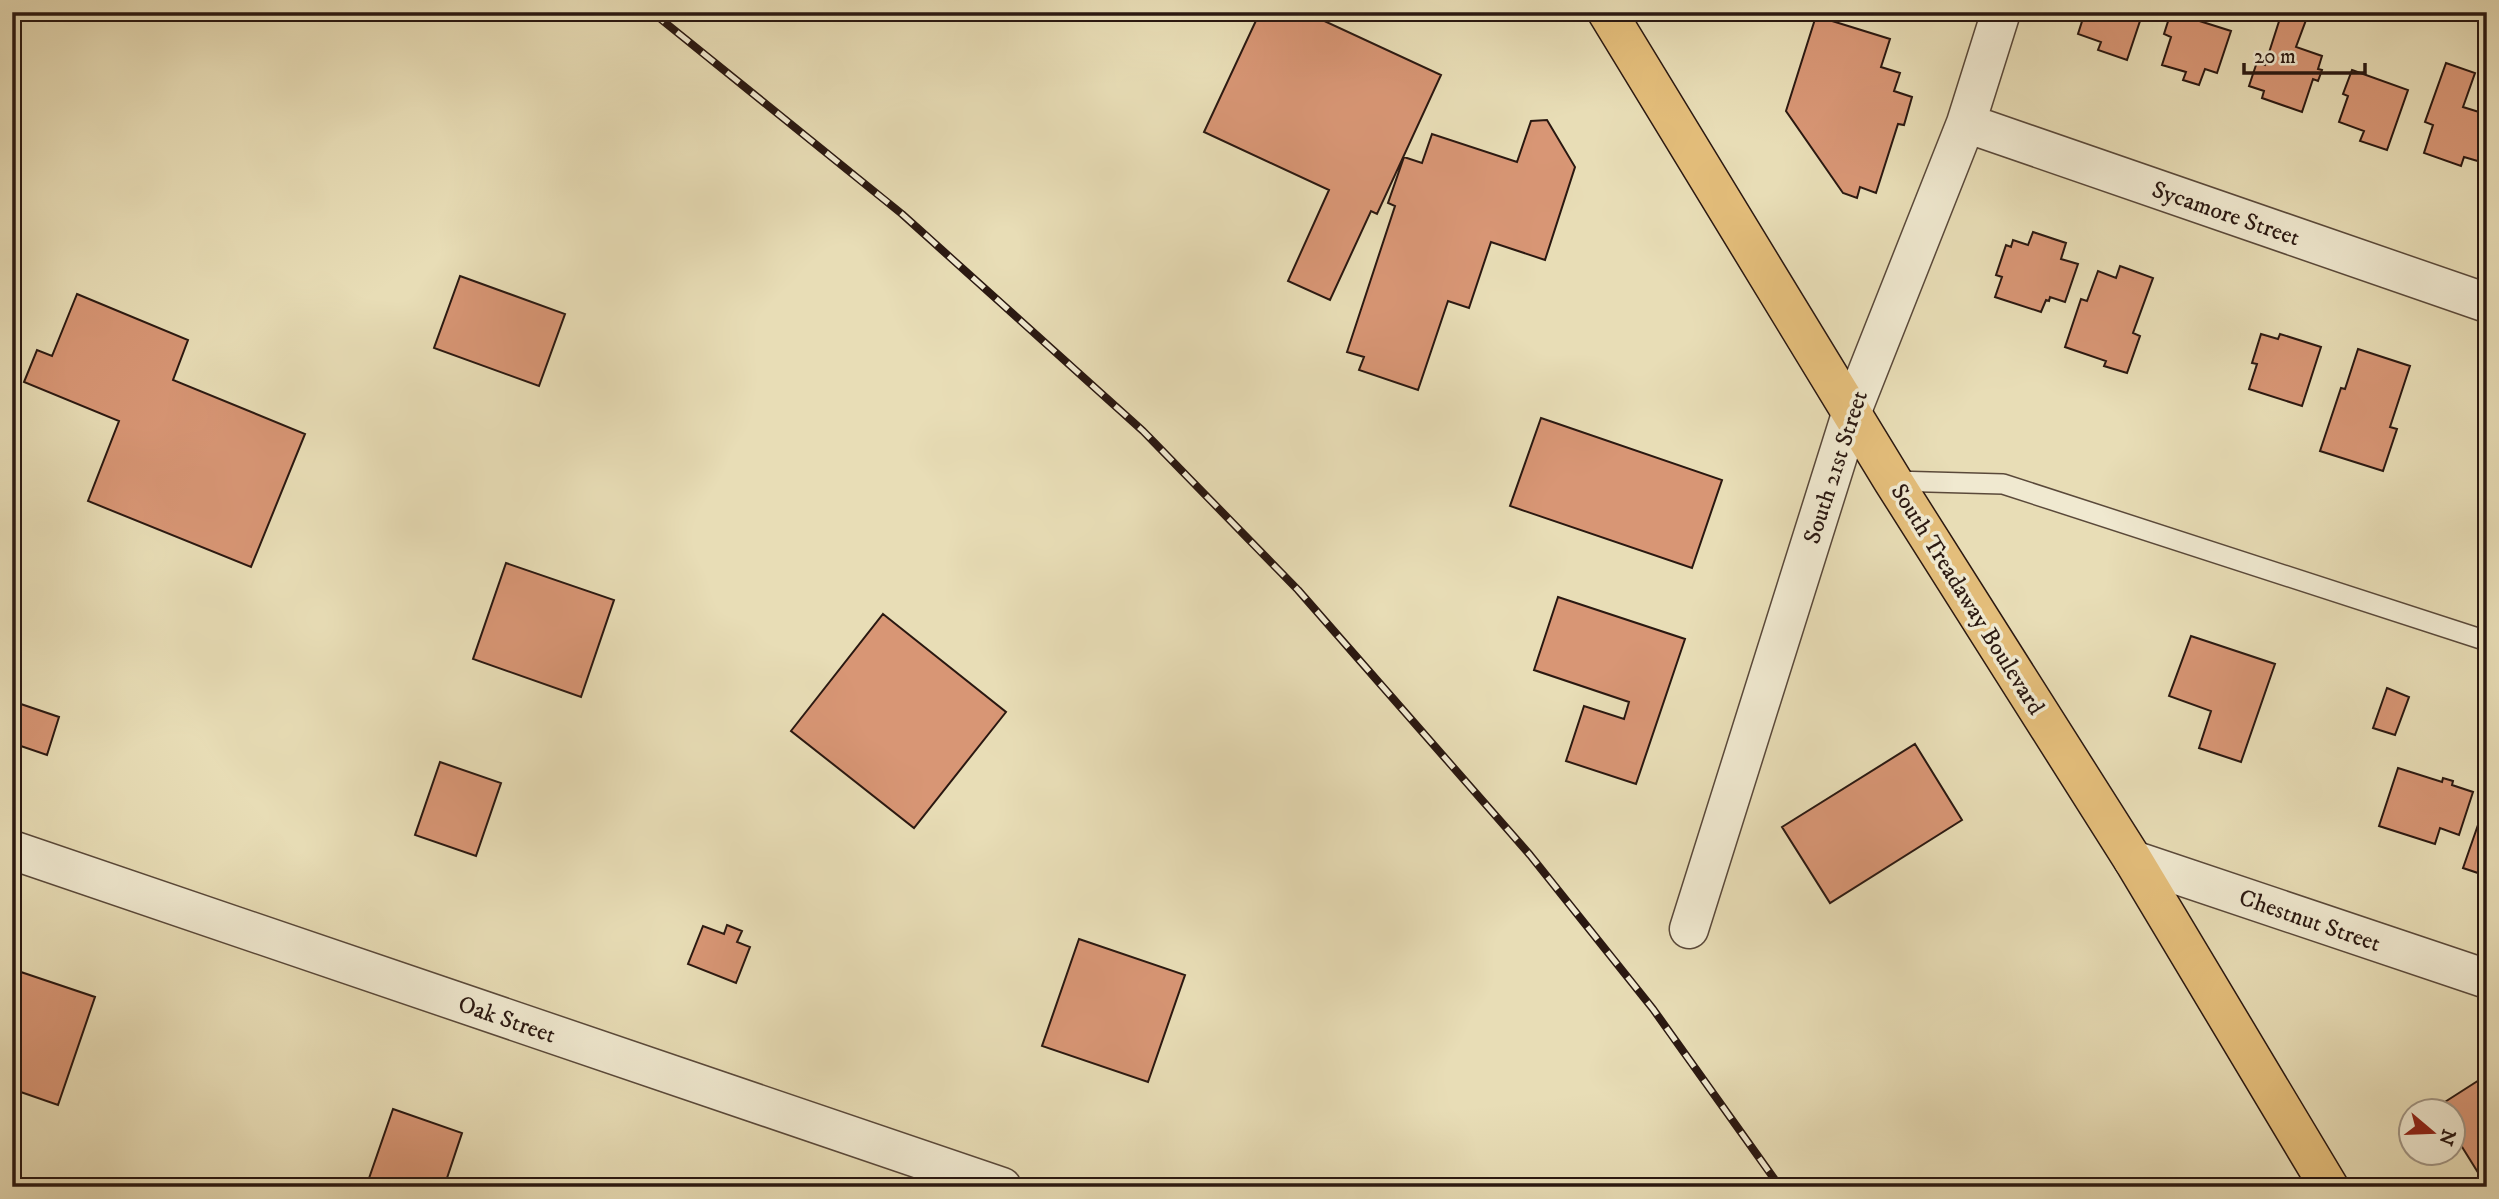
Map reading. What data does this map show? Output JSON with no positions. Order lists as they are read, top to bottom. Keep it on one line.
{"streets":{"main road":["South Treadaway Boulevard"],"street":["Sycamore Street","South 21st Street","Chestnut Street","Oak Street"]},"crossings":[["Sycamore Street","South 21st Street"],["South 21st Street","South Treadaway Boulevard"],["South Treadaway Boulevard","Chestnut Street"]],"scale_bar":"20 m","north":"right"}
